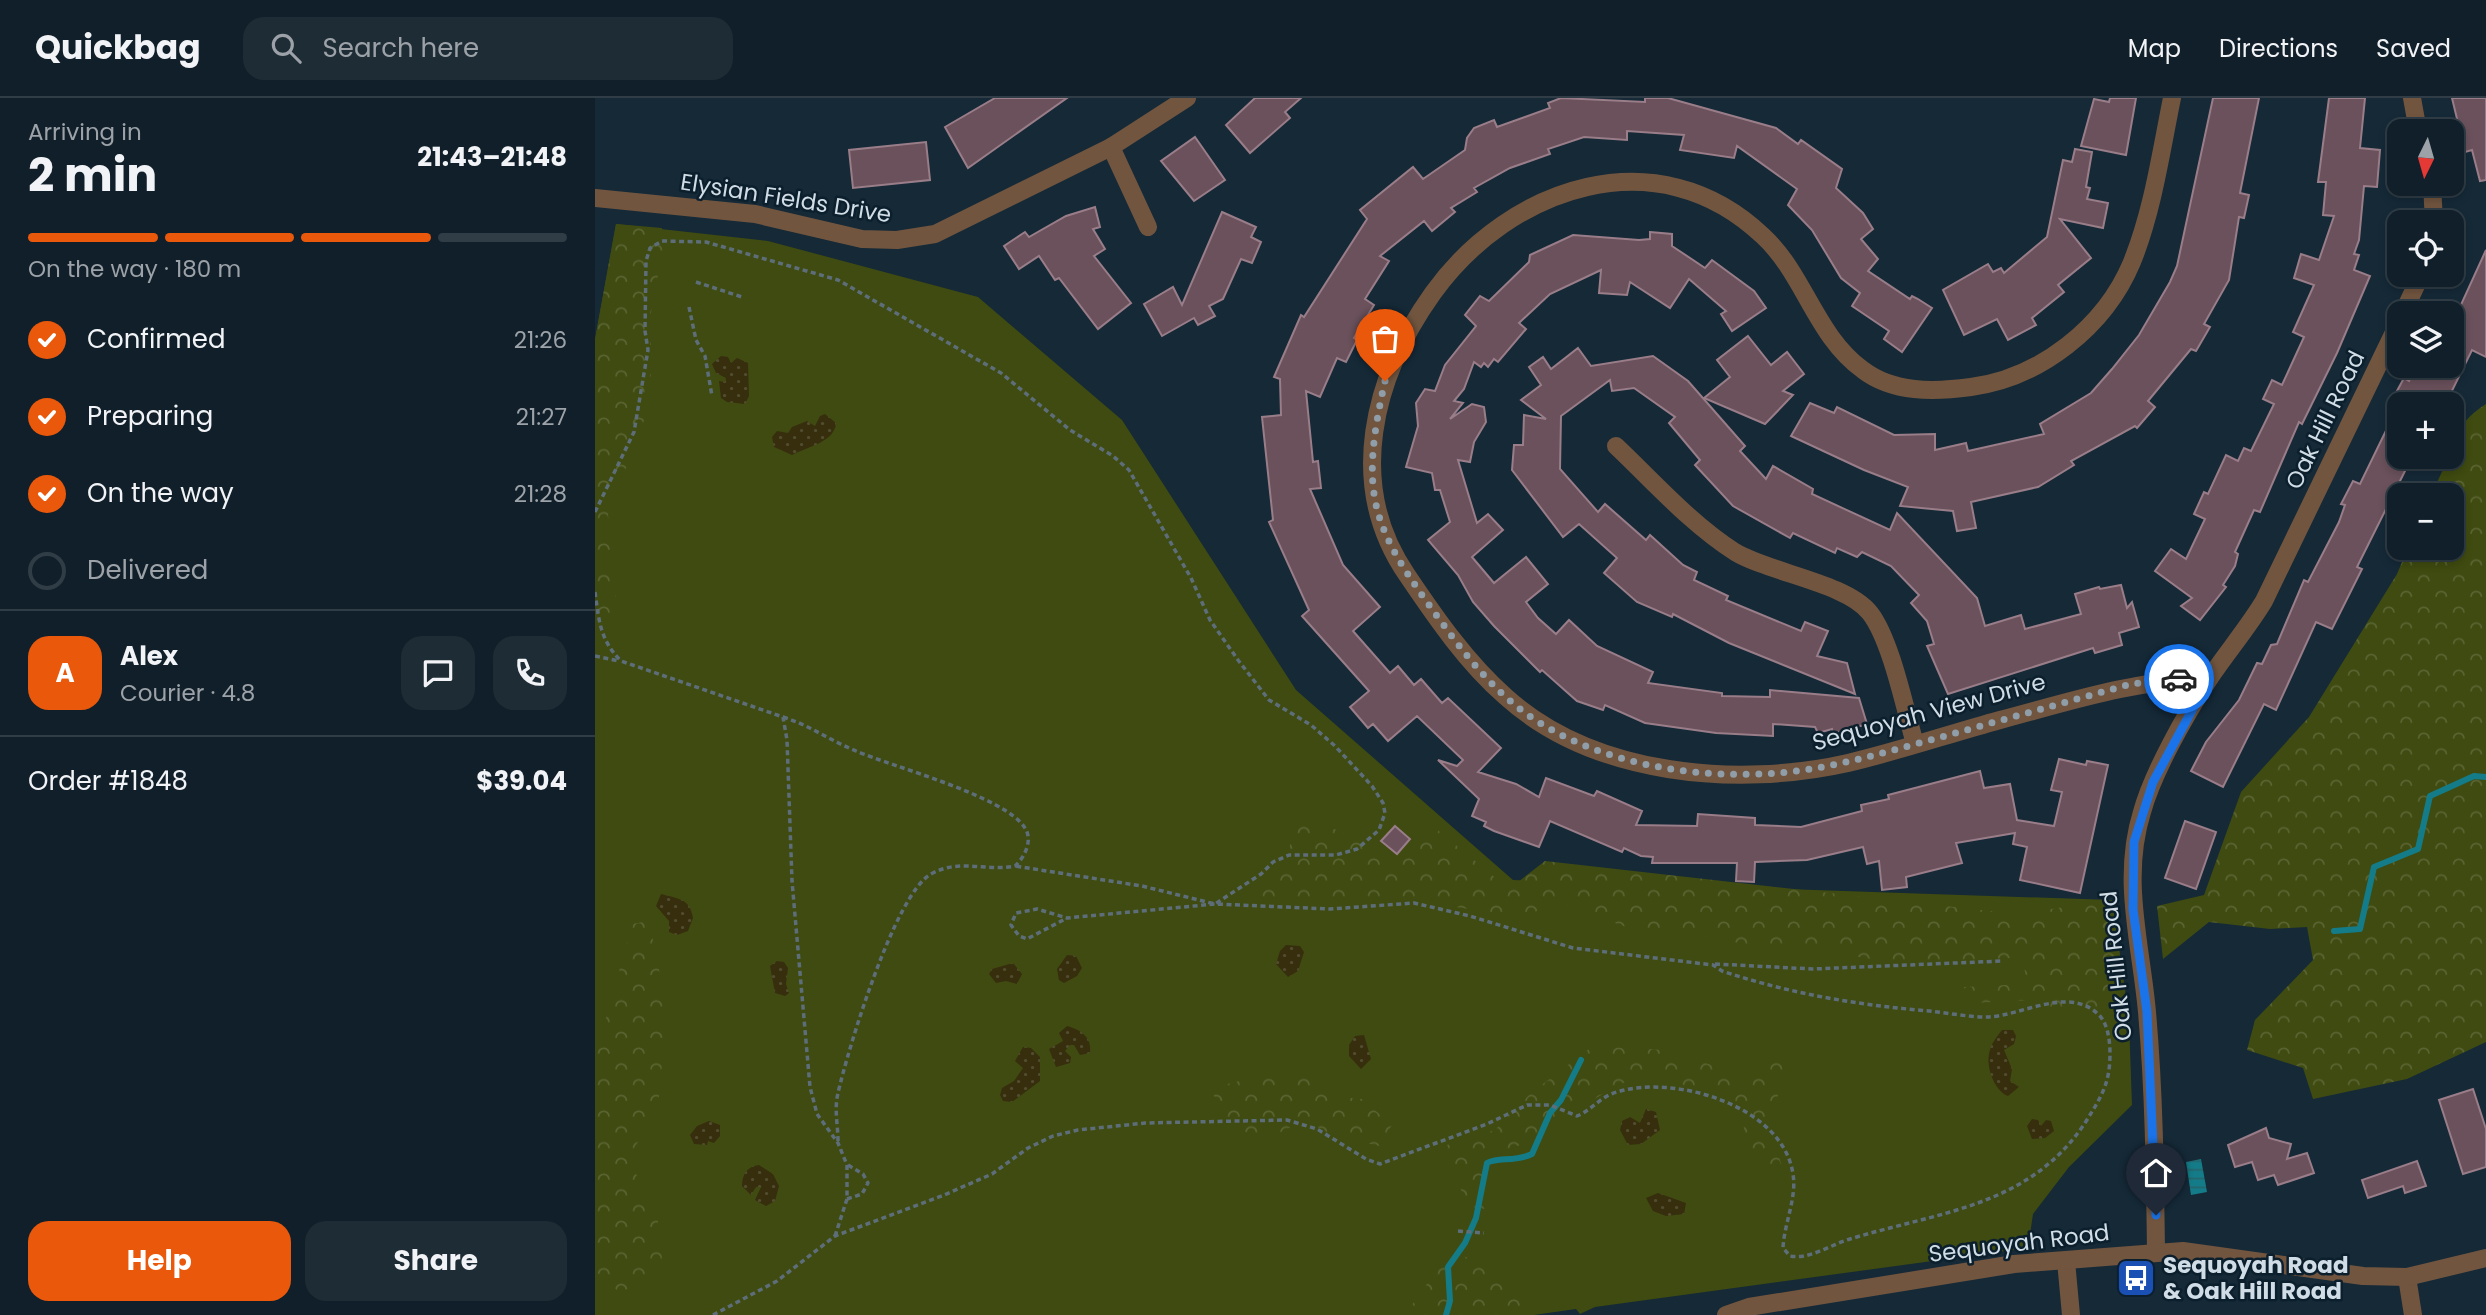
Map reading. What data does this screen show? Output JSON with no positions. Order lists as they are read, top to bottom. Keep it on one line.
{"streets":{"street":["Elysian Fields Drive","Oak Hill Road","Sequoyah View Drive","Sequoyah Road"]},"crossings":[["Oak Hill Road","Sequoyah View Drive"],["Oak Hill Road","Sequoyah Road"]],"places":{"bus stop":["Sequoyah Road & Oak Hill Road"]},"north":"bottom","page":{"header":"Quickbag","search":"Search here","nav":["Map","Directions","Saved"],"heading":["2 min","Arriving in","21:43–21:48"],"panel":["Alex","Courier · 4.8","Order #1848","$39.04"],"map_buttons":["+","−"],"bar":"On the way · 180 m","list":[["Confirmed","21:26"],["Preparing","21:27"],["On the way","21:28"],"Delivered"],"round":"A","buttons":["Help","Share"]}}
